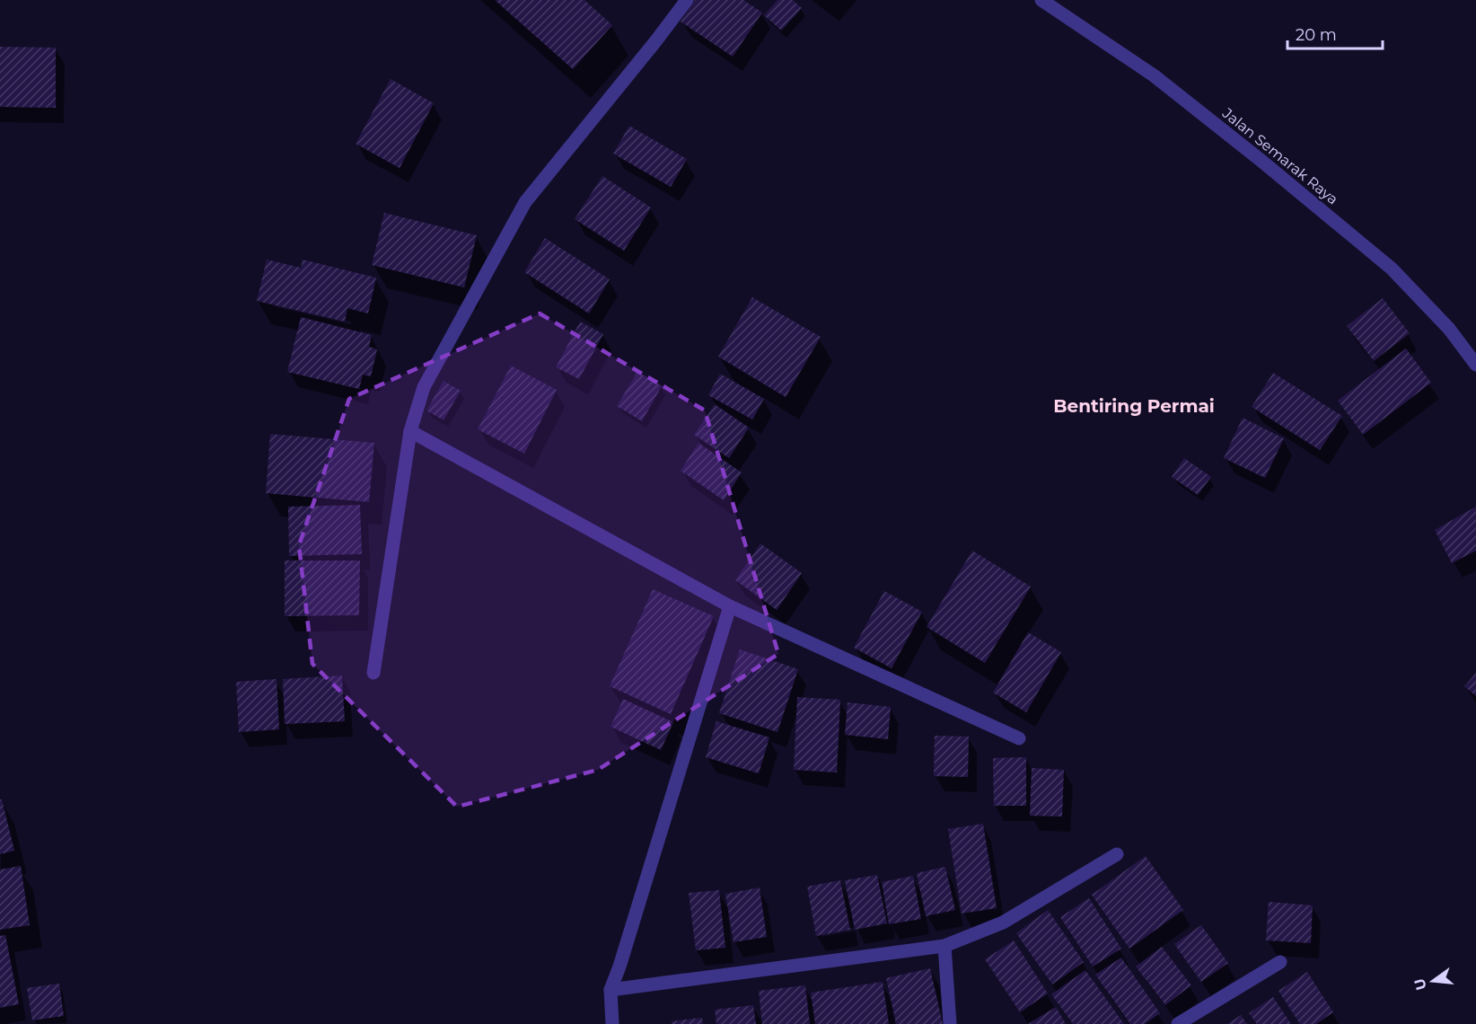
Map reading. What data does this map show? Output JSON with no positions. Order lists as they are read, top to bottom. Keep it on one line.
{"streets":{"street":["Jalan Semarak Raya"]},"districts":["Bentiring Permai"],"scale_bar":"20 m","north":"left"}
